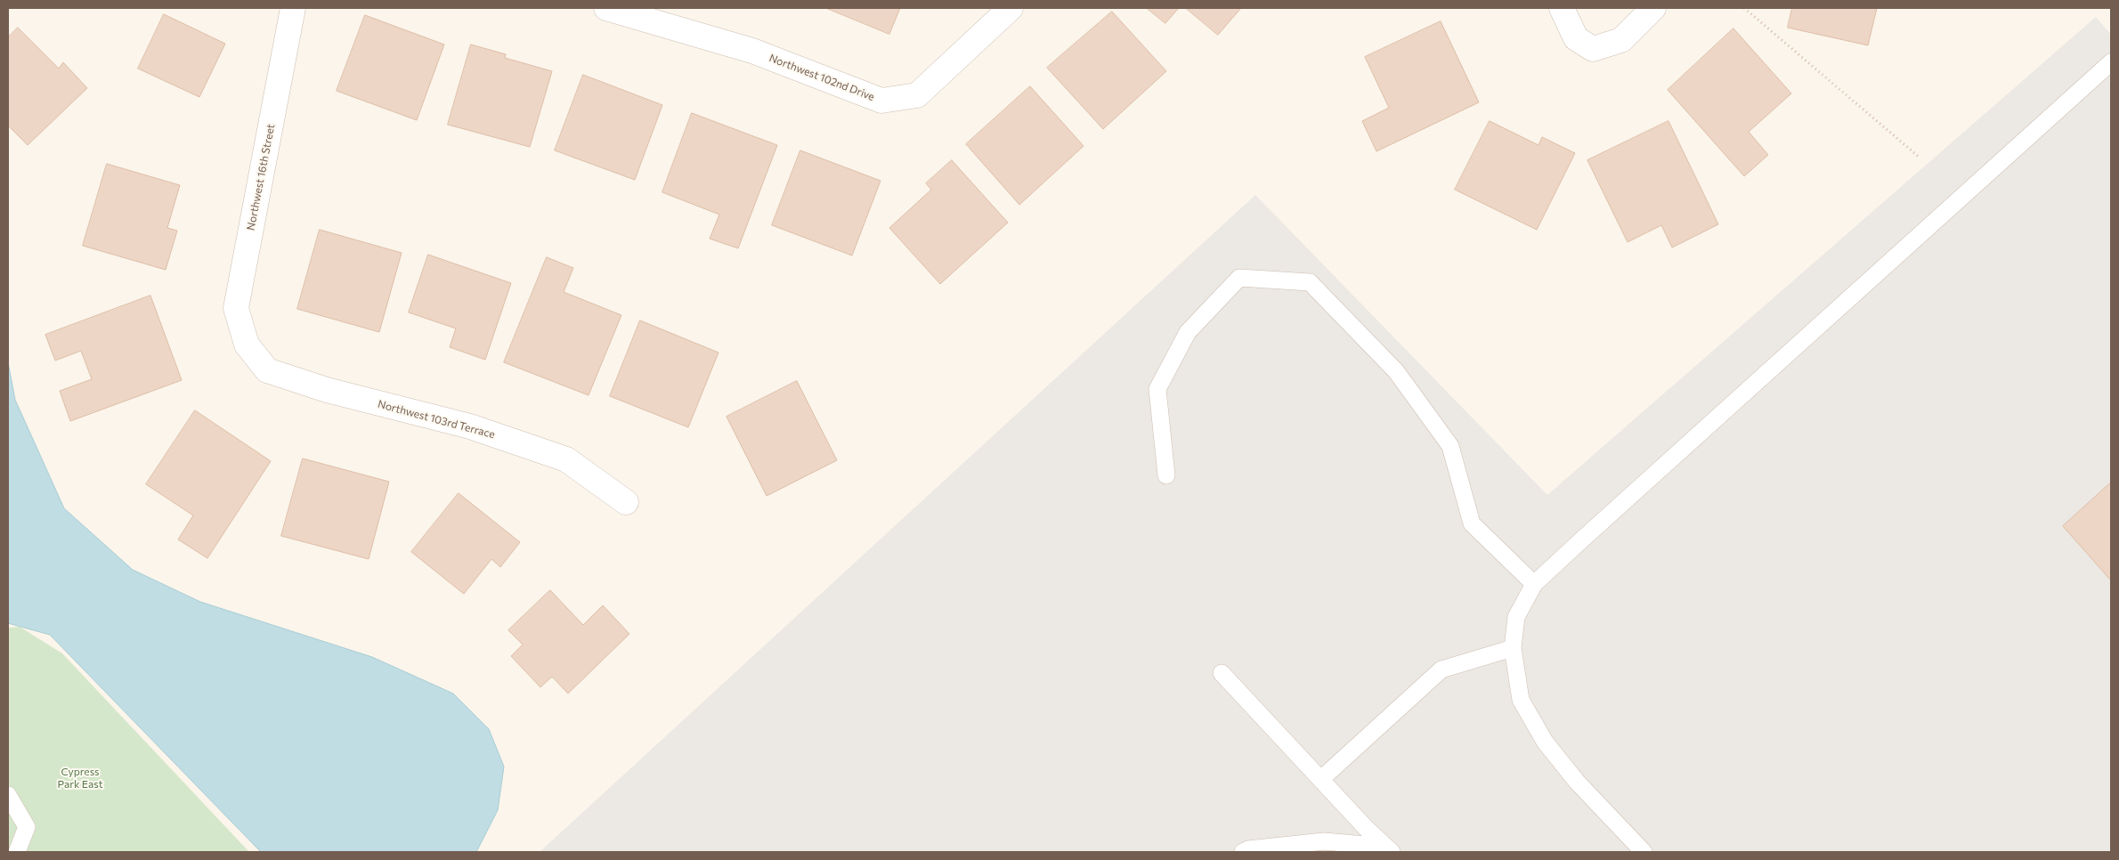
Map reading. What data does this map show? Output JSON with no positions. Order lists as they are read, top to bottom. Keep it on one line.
{"streets":{"street":["Northwest 102nd Drive","Northwest 16th Street","Northwest 103rd Terrace"]},"crossings":[["Northwest 16th Street","Northwest 103rd Terrace"]],"parks":["Cypress Park East"]}
